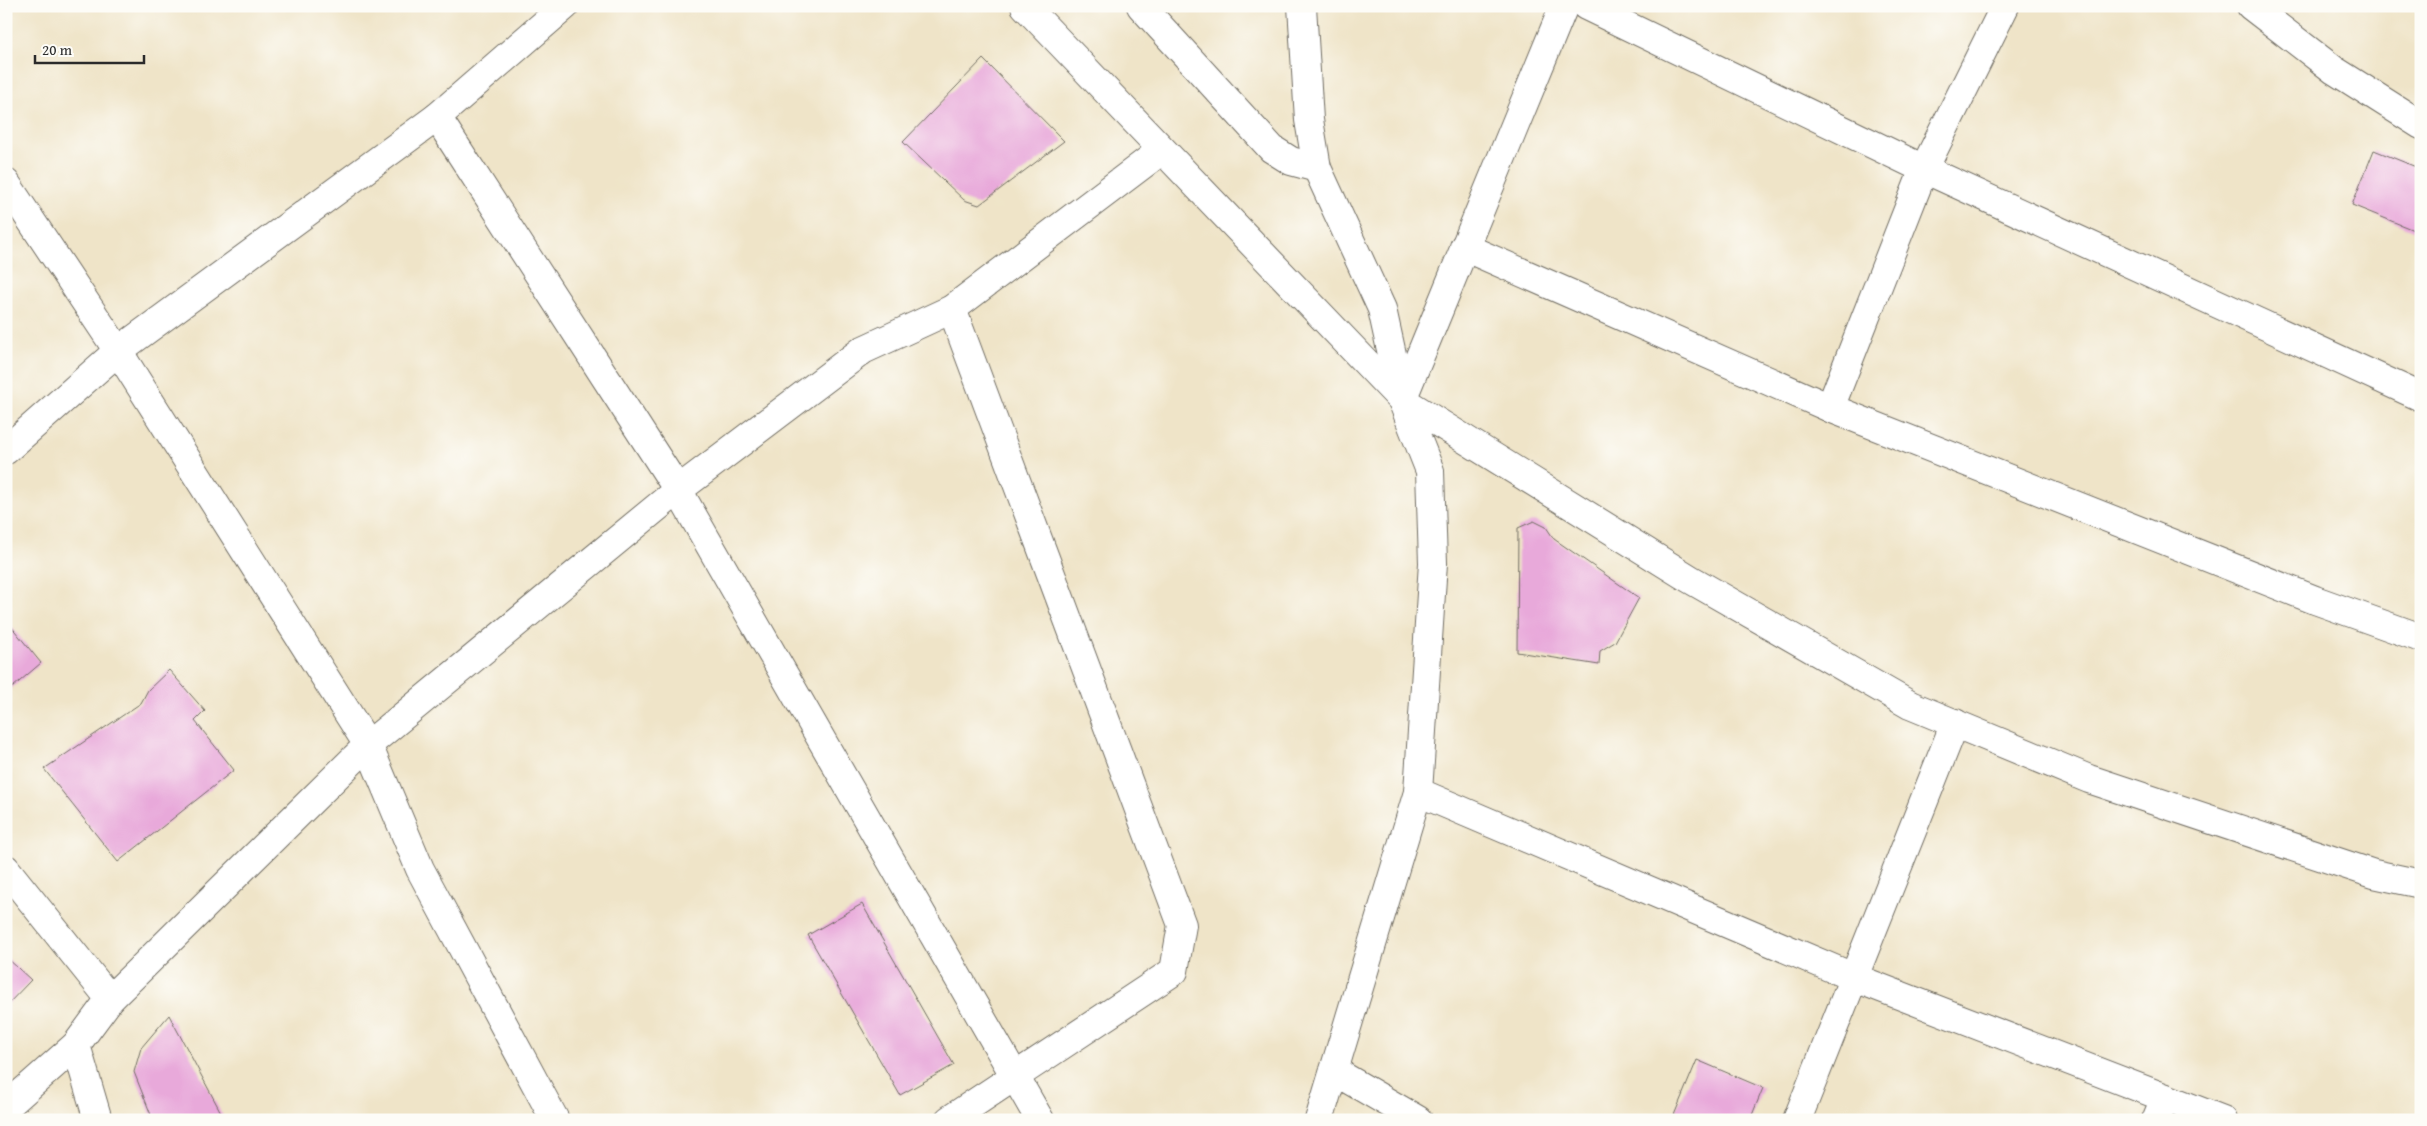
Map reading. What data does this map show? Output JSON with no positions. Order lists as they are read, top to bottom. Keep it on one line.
{"scale_bar":"20 m"}
